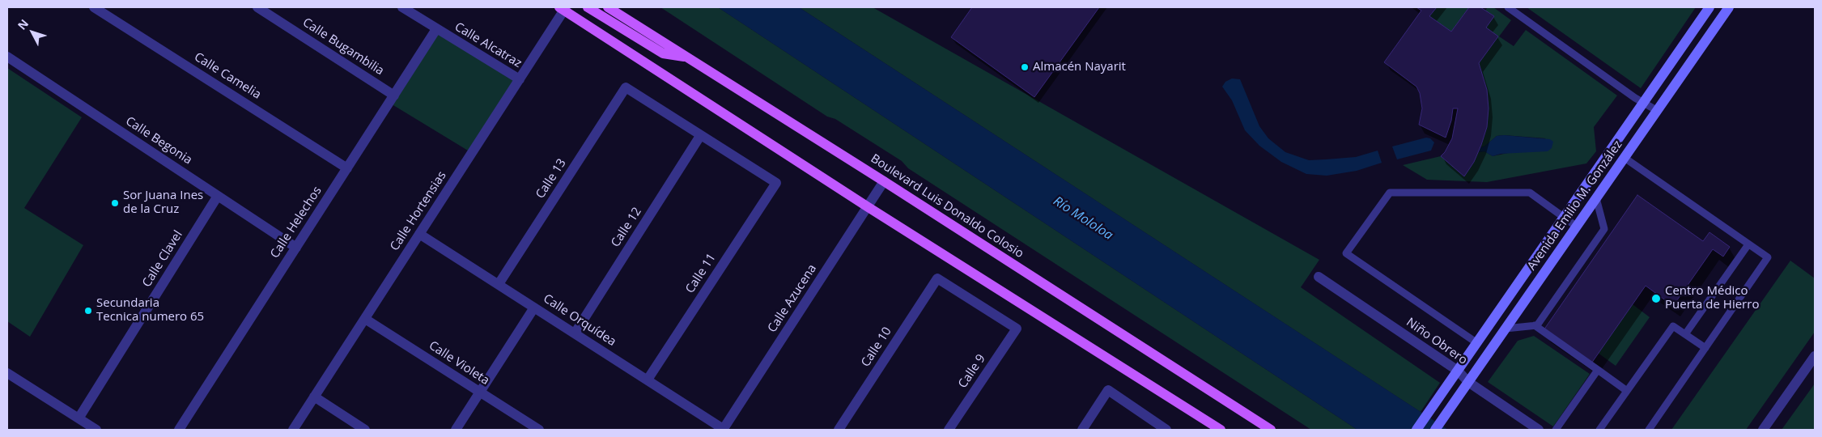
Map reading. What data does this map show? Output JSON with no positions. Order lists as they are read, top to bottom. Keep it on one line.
{"streets":{"main road":["Avenida Emilio M. González","Boulevard Luis Donaldo Colosio"],"street":["Calle Alcatraz","Calle Bugambilia","Calle Camelia","Calle Begonia","Calle 13","Calle Hortensias","Calle Helechos","Calle 12","Calle Clavel","Calle 11","Calle Azucena","Calle Orquídea","Niño Obrero","Calle 10","Calle Violeta","Calle 9"]},"crossings":[["Calle Alcatraz","Calle Hortensias"],["Calle Alcatraz","Calle Helechos"],["Calle Bugambilia","Calle Helechos"],["Calle Camelia","Calle Helechos"],["Calle Begonia","Calle Helechos"],["Calle Begonia","Calle Clavel"],["Calle 13","Calle 12"],["Calle 13","Calle 11"],["Calle 13","Calle Orquídea"],["Avenida Emilio M. González","Niño Obrero"],["Boulevard Luis Donaldo Colosio","Calle Azucena"],["Calle Hortensias","Calle Orquídea"],["Calle Hortensias","Calle Violeta"],["Calle 12","Calle 11"],["Calle 12","Calle Orquídea"],["Calle 11","Calle Orquídea"],["Calle Azucena","Calle Orquídea"],["Calle 10","Calle 9"]],"water":["Río Mololoa"],"places":["Almacén Nayarit","Sor Juana Ines de la Cruz","Centro Médico Puerta de Hierro","Secundaria Tecnica numero 65"],"north":"top left"}
